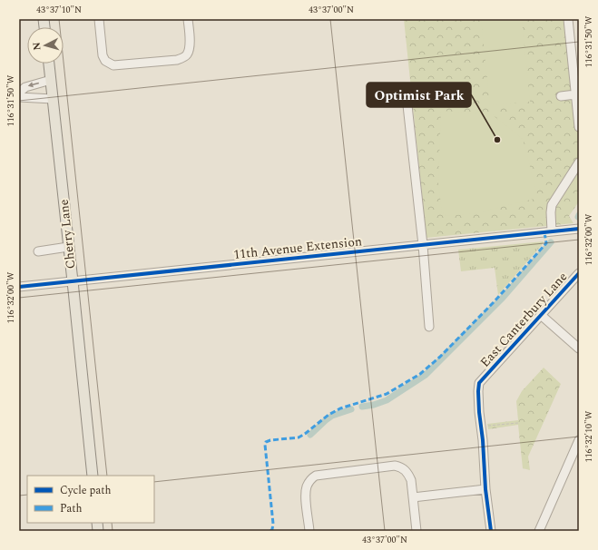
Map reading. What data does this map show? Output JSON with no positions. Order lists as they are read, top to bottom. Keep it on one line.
{"streets":{"main road":["Cherry Lane"],"street":["11th Avenue Extension","East Canterbury Lane"]},"crossings":[["Cherry Lane","11th Avenue Extension"]],"places":["Optimist Park"],"legend":["Cycle path","Path"],"north":"left","coordinates":["43°37'10\"N","43°37'00\"N","116°31'50\"W","116°32'00\"W","116°32'10\"W"]}
